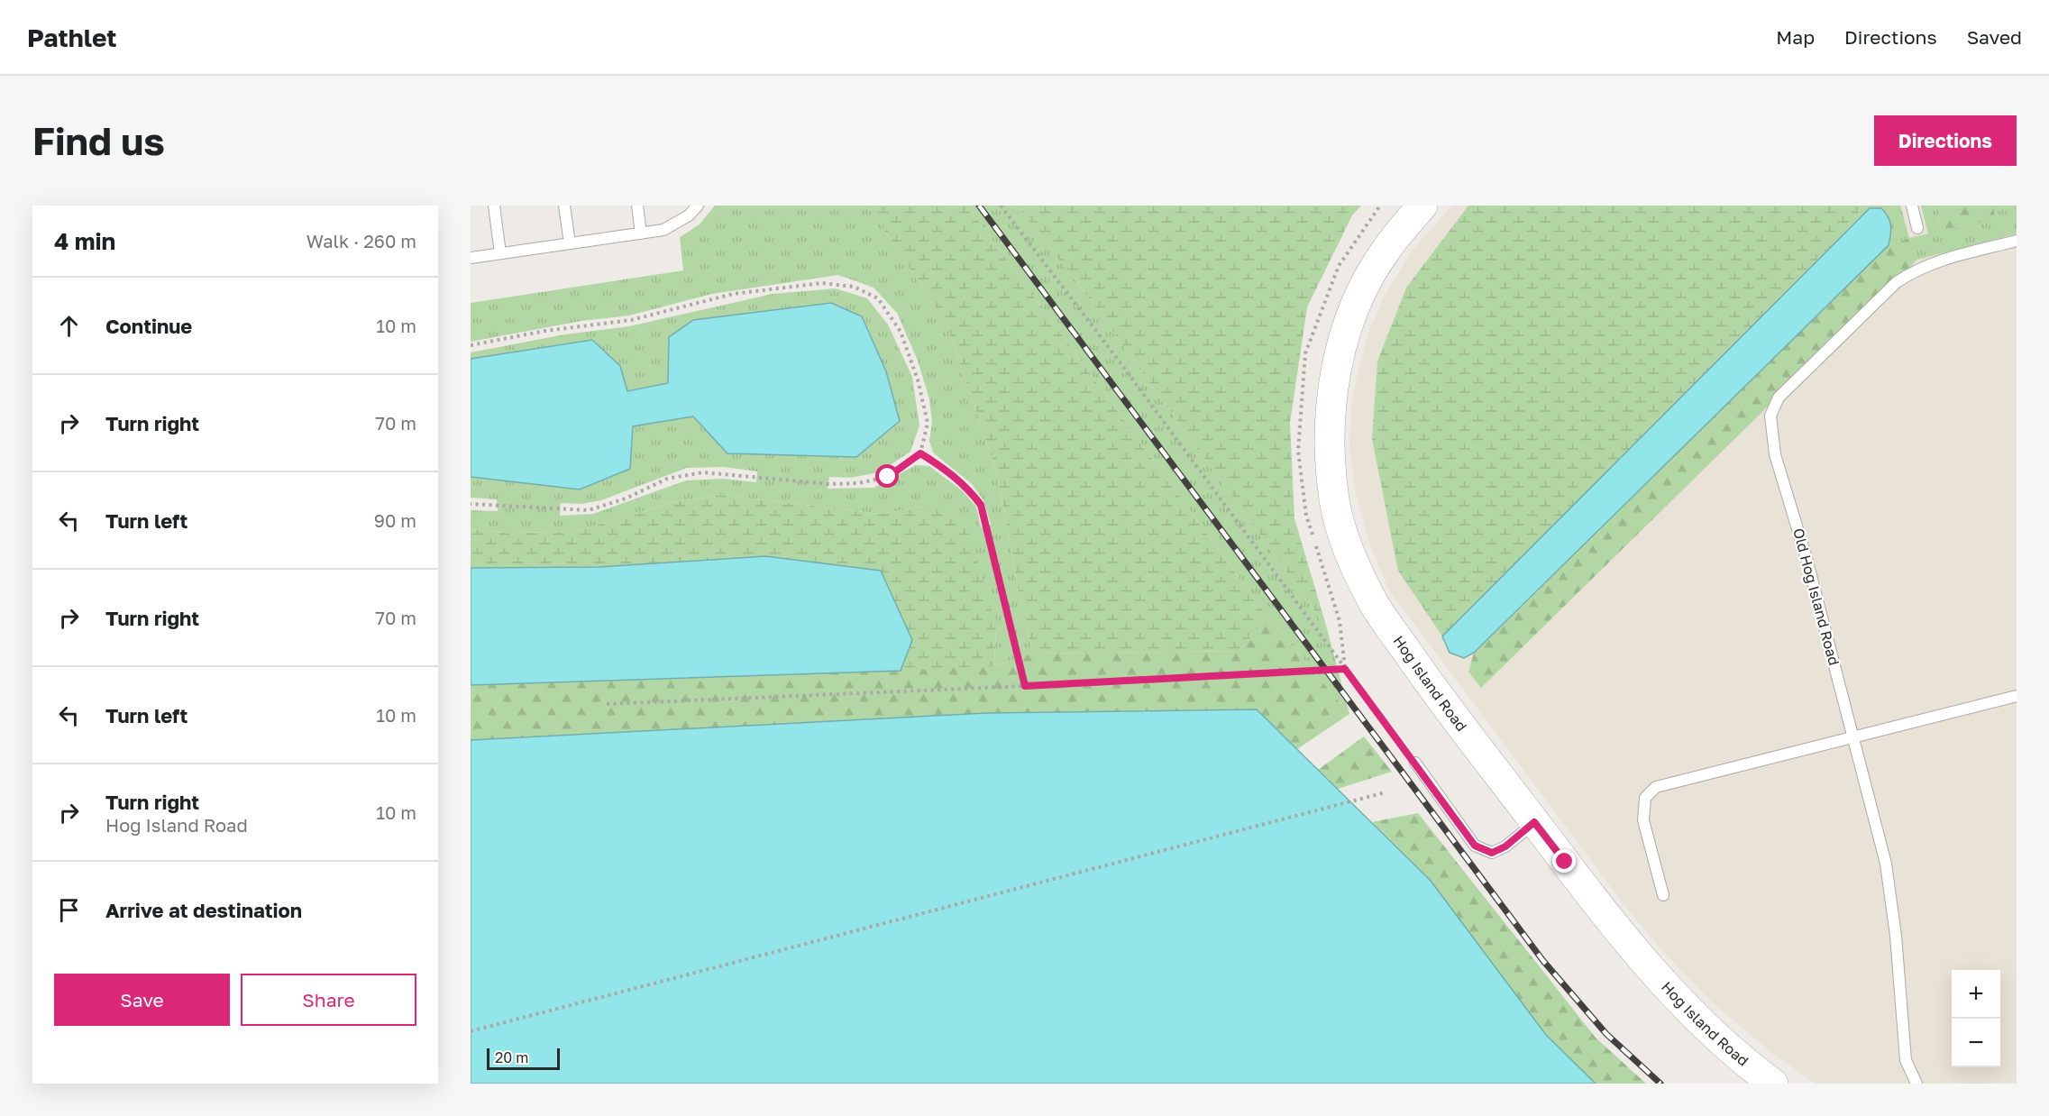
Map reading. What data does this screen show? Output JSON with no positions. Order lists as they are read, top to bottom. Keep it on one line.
{"streets":{"street":["Hog Island Road"],"lane":["Old Hog Island Road"]},"scale_bar":"20 m","page":{"header":"Pathlet","nav":["Map","Directions","Saved"],"buttons":["Directions",["Save","Share"]],"title":"Find us","heading":["4 min","Walk · 260 m"],"list":[["Continue","10 m"],["Turn right","70 m"],["Turn left","90 m"],["Turn right","70 m"],["Turn left","10 m"],["Turn right","Hog Island Road","10 m"],"Arrive at destination"],"map_buttons":["+","−"],"scale":"20 m"}}
